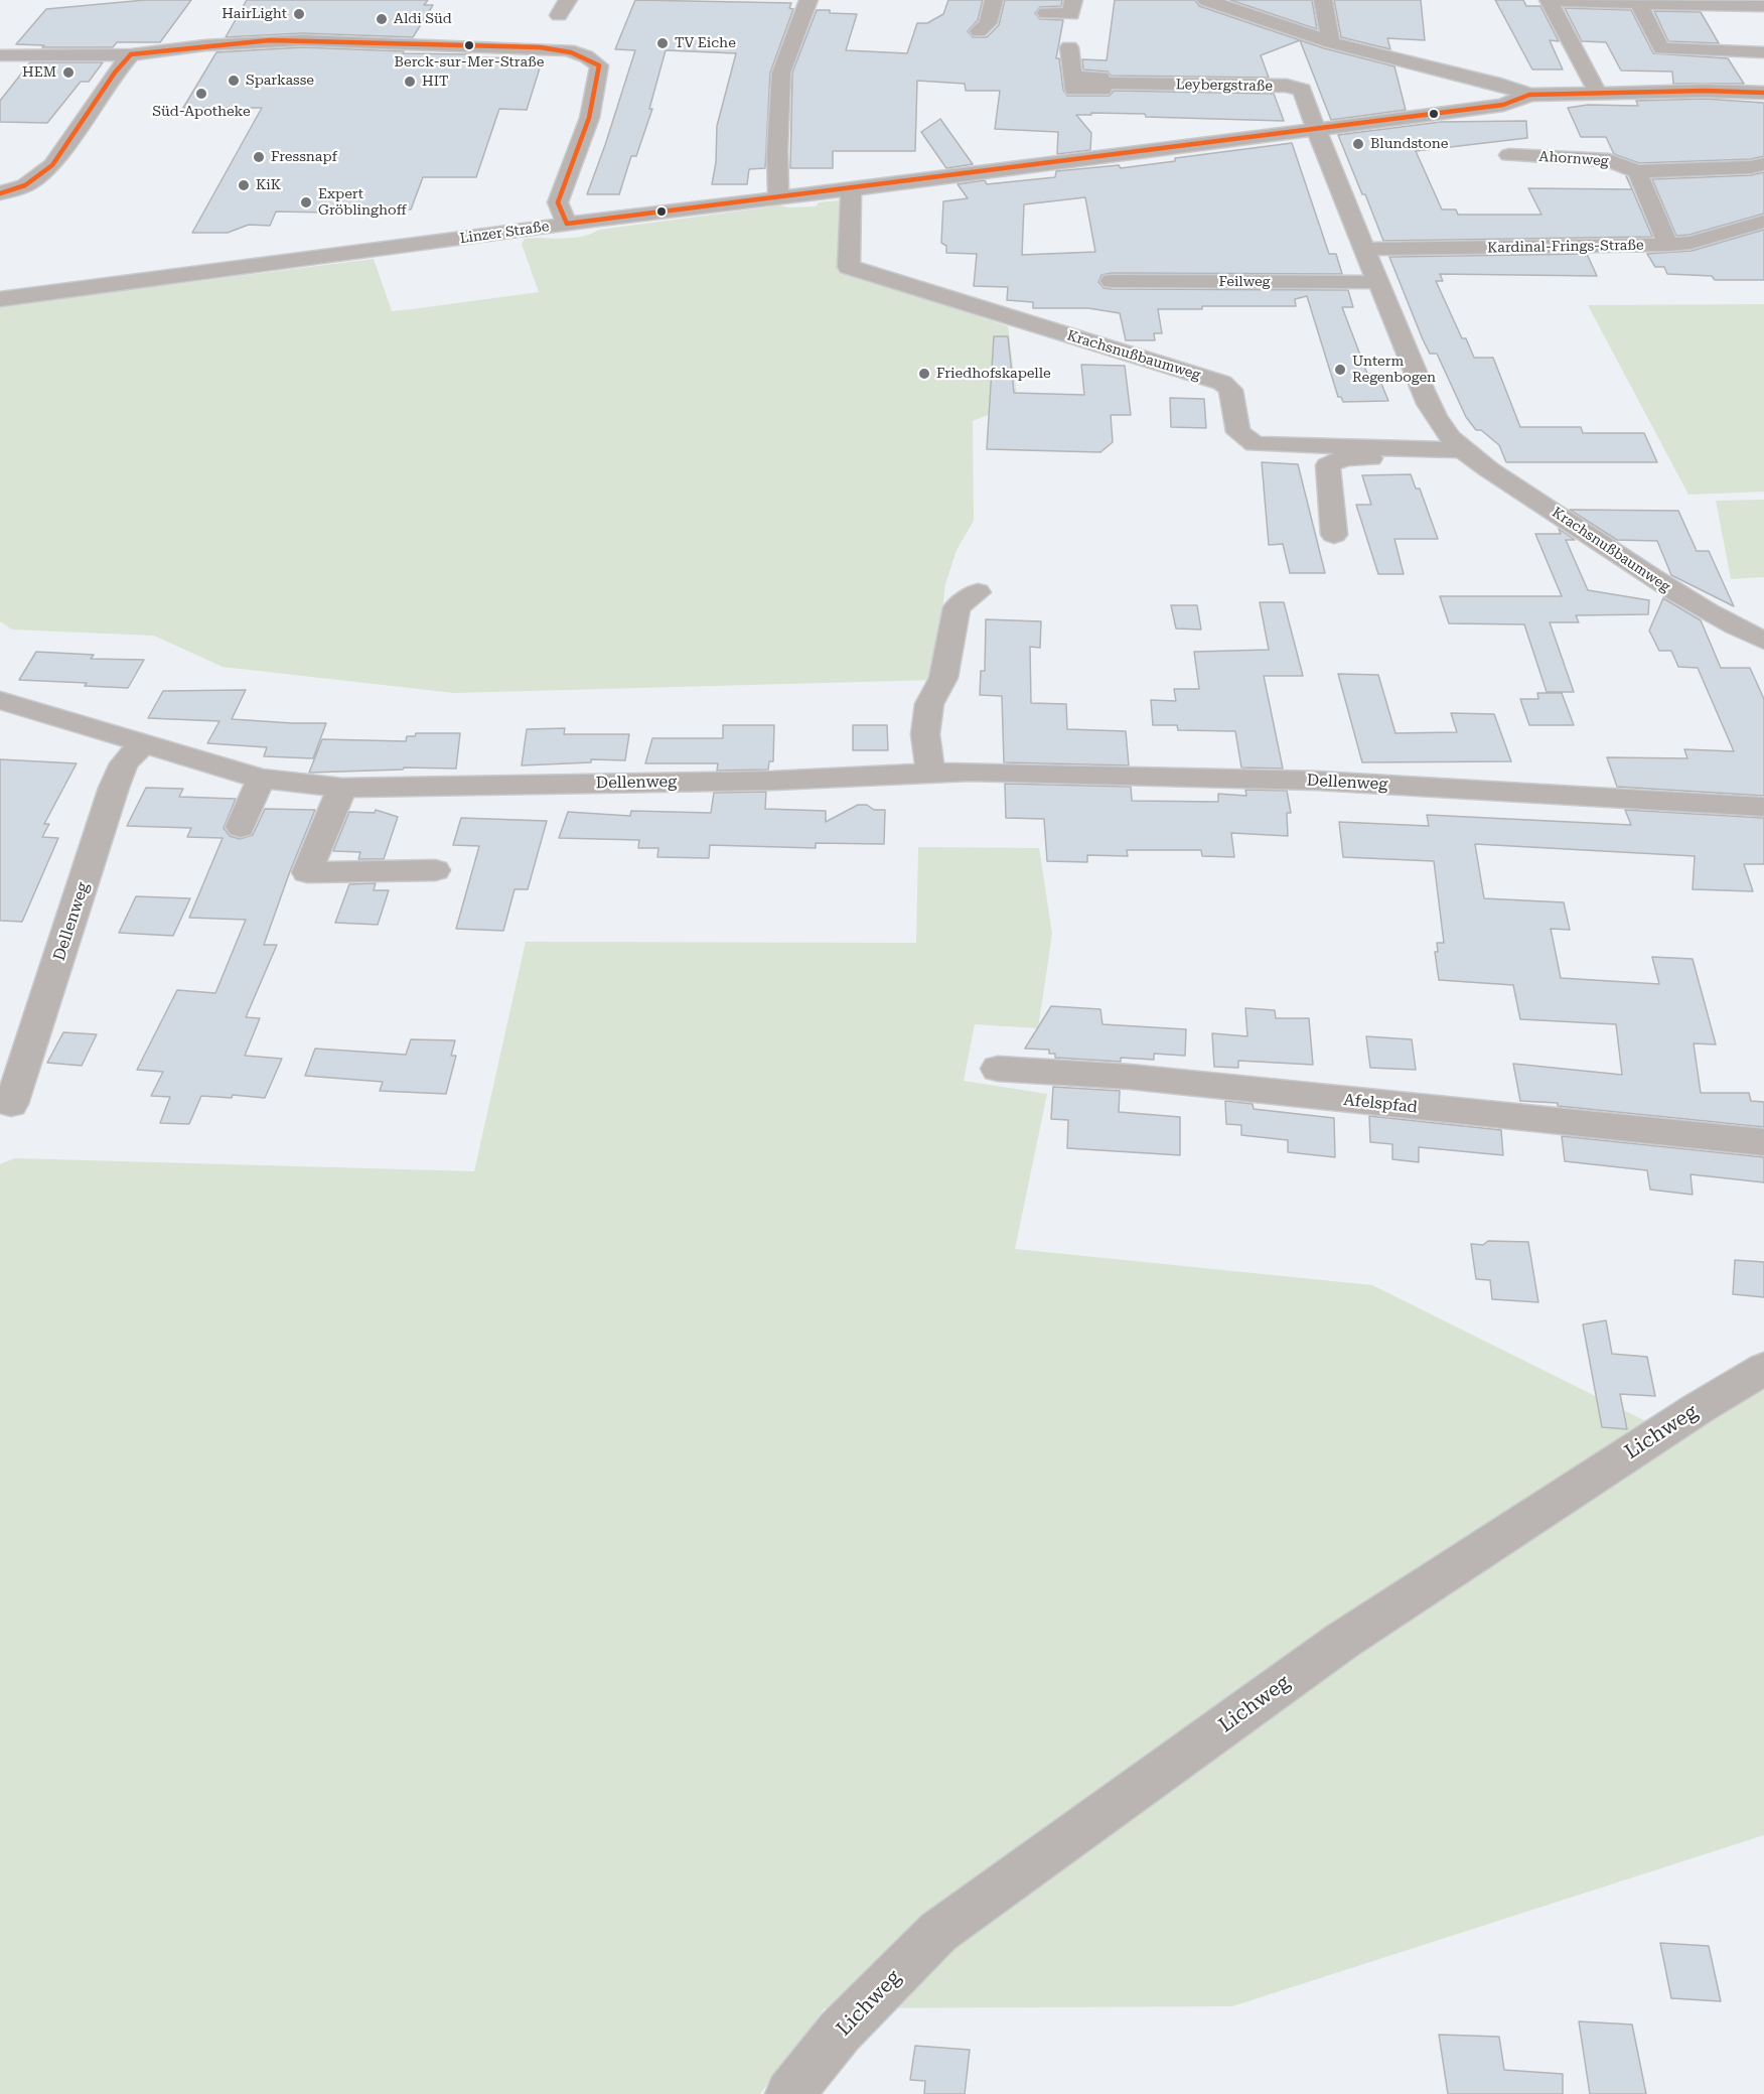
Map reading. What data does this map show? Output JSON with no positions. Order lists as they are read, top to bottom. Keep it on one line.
{"streets":{"street":["Leybergstraße","Ahornweg","Linzer Straße","Kardinal-Frings-Straße","Feilweg","Krachsnußbaumweg","Dellenweg","Afelspfad","Lichweg"]},"crossings":[["Leybergstraße","Linzer Straße"],["Linzer Straße","Krachsnußbaumweg"]],"places":["HairLight","Aldi Süd","TV Eiche","Berck-sur-Mer-Straße","HEM","Sparkasse","HIT","Süd-Apotheke","Blundstone","Fressnapf","KiK","Expert Gröblinghoff","Unterm Regenbogen","Friedhofskapelle"]}
